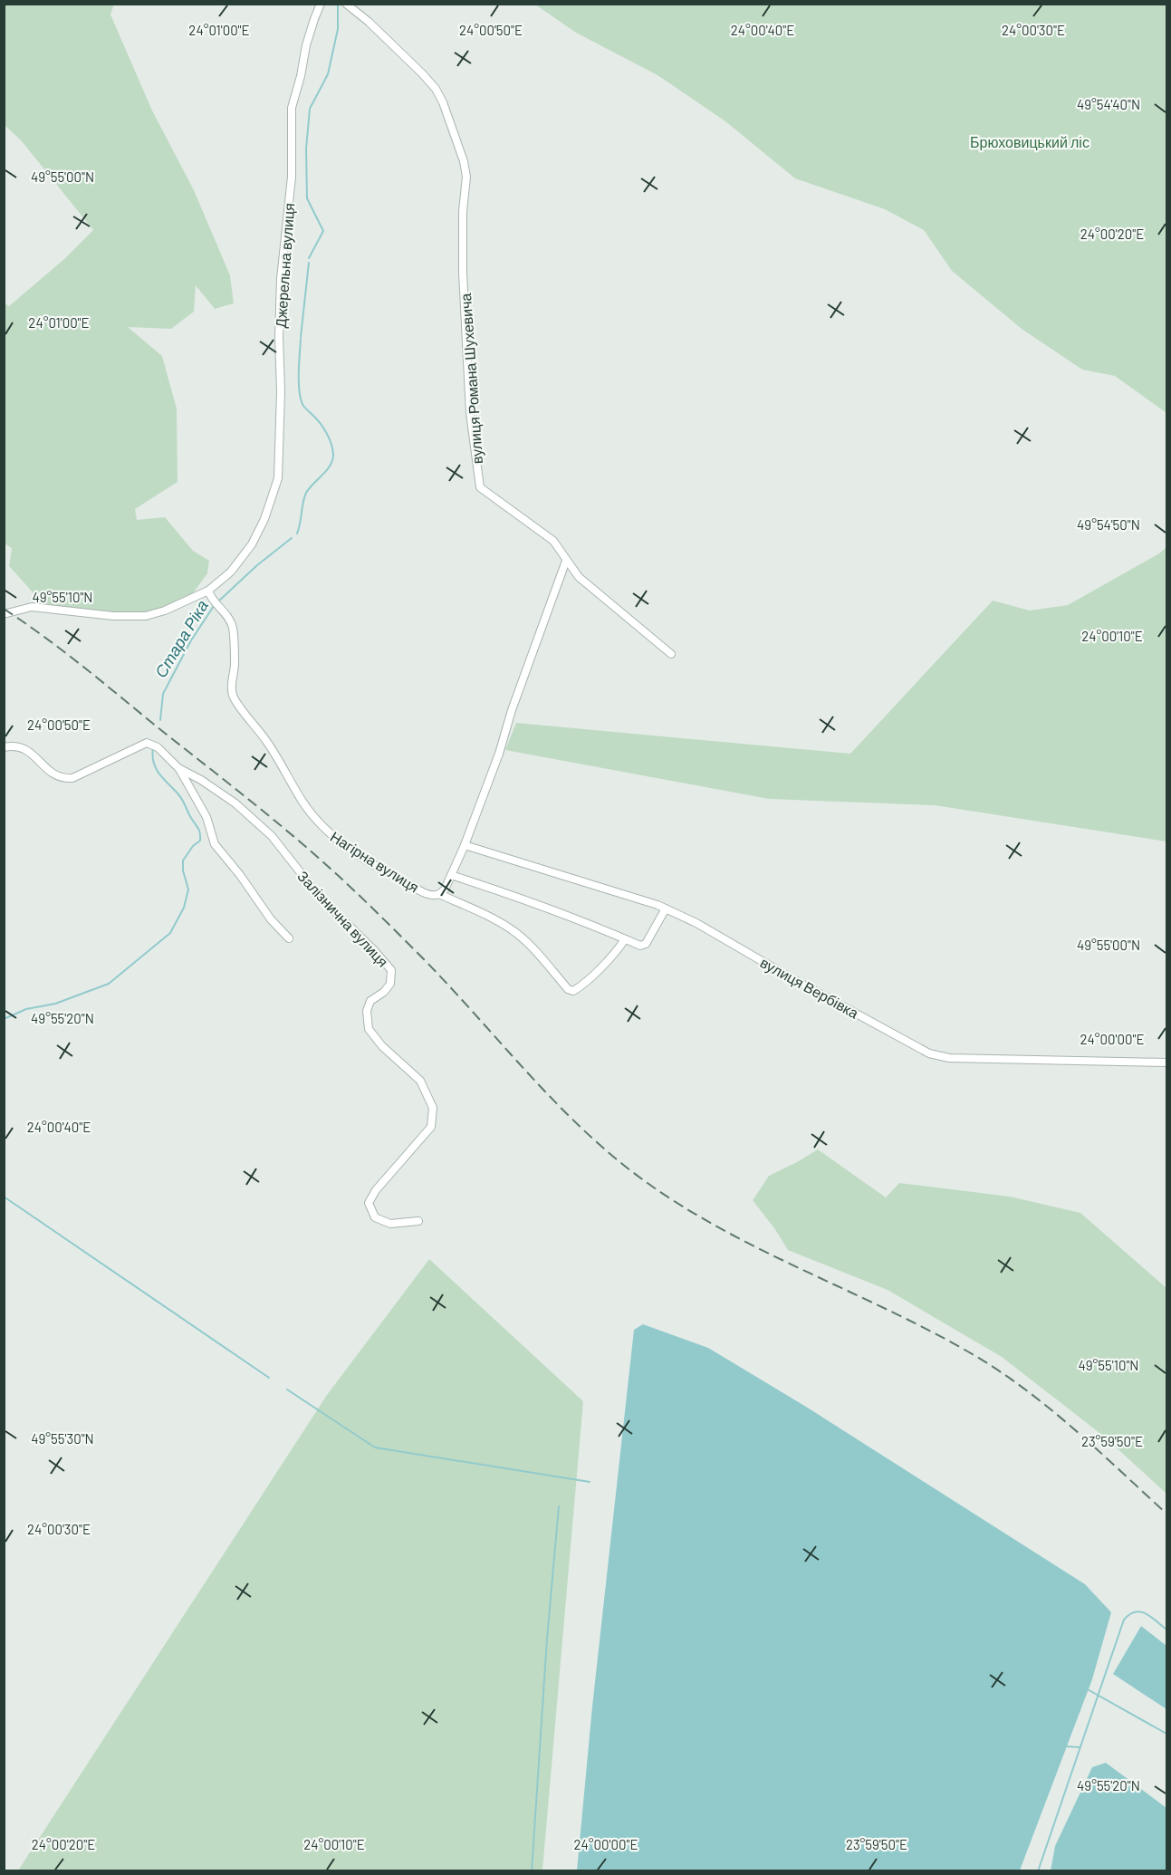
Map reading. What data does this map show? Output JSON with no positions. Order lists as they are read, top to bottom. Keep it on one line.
{"streets":{"street":["Джерельна вулиця","вулиця Романа Шухевича","Нагірна вулиця","Залізнична вулиця","вулиця Вербівка"]},"crossings":[["Джерельна вулиця","Нагірна вулиця"]],"water":["Стара Ріка"],"parks":["Брюховицький ліс"],"coordinates":["24°01'00\"E","24°00'50\"E","24°00'40\"E","24°00'30\"E","49°54'40\"N","49°55'00\"N","24°00'20\"E","49°54'50\"N","49°55'10\"N","24°00'10\"E","49°55'20\"N","24°00'00\"E","49°55'30\"N","23°59'50\"E"]}
